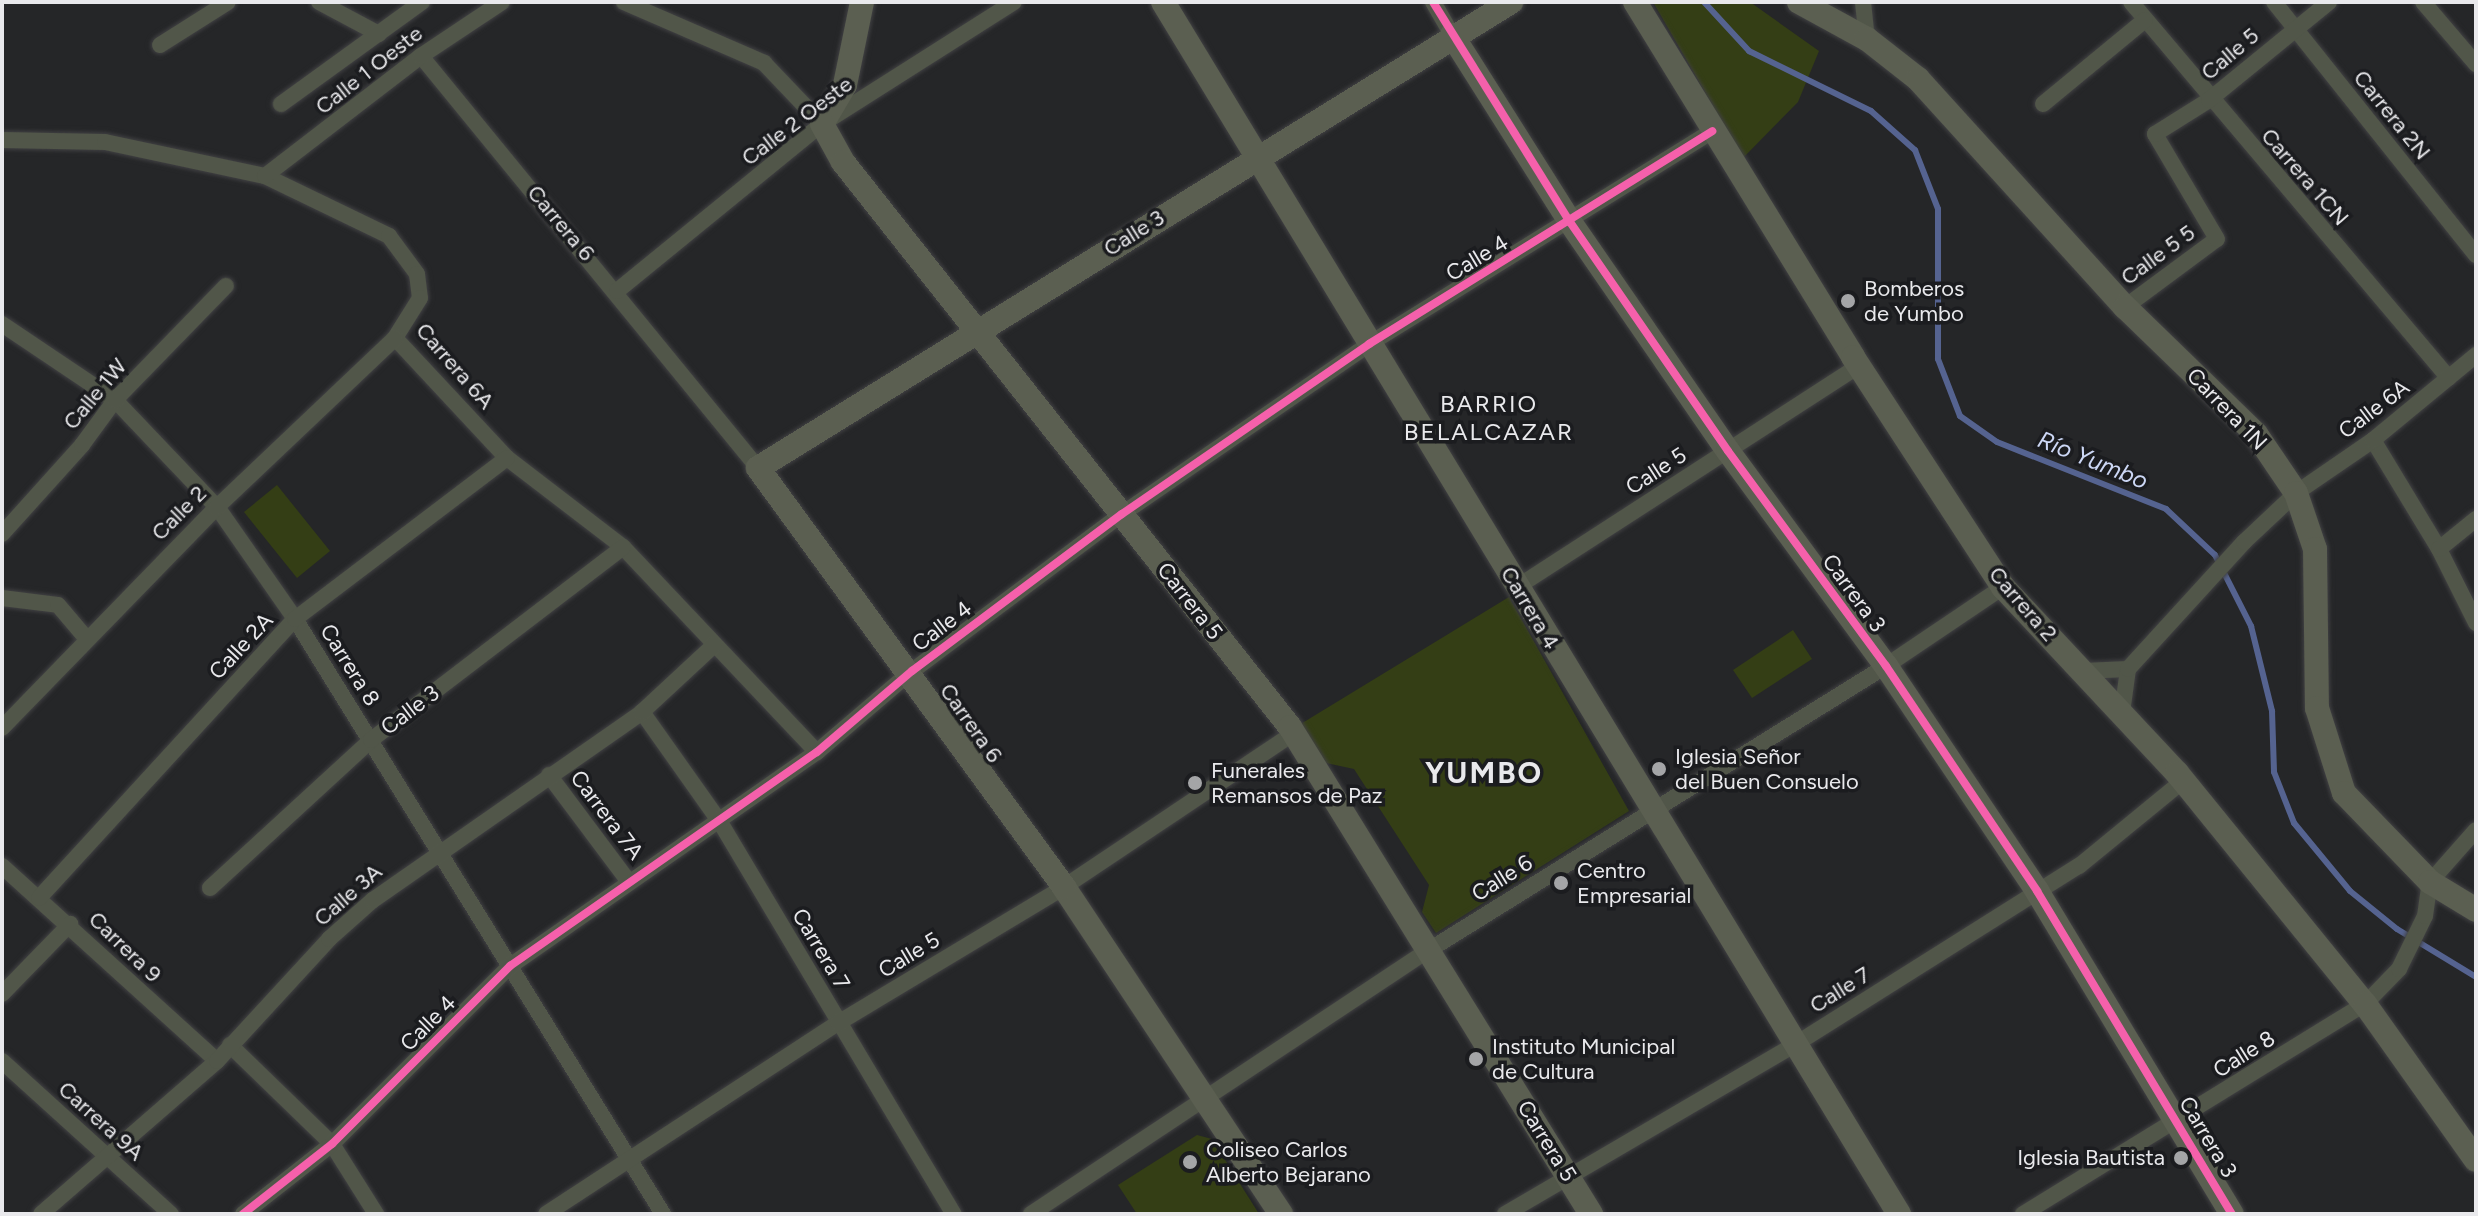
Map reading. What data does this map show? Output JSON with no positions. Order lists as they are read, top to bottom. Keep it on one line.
{"streets":{"street":["Calle 5","Calle 1 Oeste","Carrera 2N","Calle 2 Oeste","Carrera 1CN","Carrera 6","Calle 3","Calle 5 5","Calle 4","Carrera 6A","Calle 1W","Carrera 1N","Calle 6A","Calle 2","Carrera 3","Carrera 5","Carrera 2","Carrera 4","Calle 2A","Carrera 8","Carrera 7A","Calle 6","Calle 3A","Carrera 9","Carrera 7","Calle 7","Calle 8","Carrera 9A"]},"crossings":[["Calle 5","Carrera 2N"],["Calle 5","Carrera 1CN"],["Calle 5","Carrera 6"],["Calle 5","Calle 5 5"],["Calle 5","Carrera 3"],["Calle 5","Carrera 5"],["Calle 5","Carrera 2"],["Calle 5","Carrera 4"],["Calle 5","Carrera 8"],["Calle 5","Carrera 7"],["Calle 1 Oeste","Carrera 6"],["Calle 1 Oeste","Carrera 6A"],["Calle 2 Oeste","Carrera 6"],["Calle 2 Oeste","Carrera 5"],["Carrera 1CN","Calle 6A"],["Carrera 6","Calle 3"],["Carrera 6","Calle 4"],["Carrera 6","Calle 6"],["Calle 3","Carrera 6A"],["Calle 3","Carrera 3"],["Calle 3","Carrera 5"],["Calle 3","Carrera 4"],["Calle 3","Carrera 8"],["Calle 5 5","Carrera 1N"],["Calle 4","Carrera 6A"],["Calle 4","Carrera 3"],["Calle 4","Carrera 5"],["Calle 4","Carrera 2"],["Calle 4","Carrera 4"],["Calle 4","Carrera 8"],["Calle 4","Carrera 7A"],["Calle 4","Carrera 7"],["Carrera 6A","Calle 2"],["Carrera 6A","Calle 2A"],["Carrera 6A","Calle 3A"],["Calle 1W","Carrera 8"],["Carrera 1N","Calle 6A"],["Carrera 1N","Calle 8"],["Calle 2","Carrera 8"],["Carrera 3","Calle 6"],["Carrera 3","Calle 7"],["Carrera 3","Calle 8"],["Carrera 5","Calle 6"],["Carrera 5","Calle 7"],["Carrera 2","Calle 6"],["Carrera 2","Calle 7"],["Carrera 2","Calle 8"],["Carrera 4","Calle 6"],["Carrera 4","Calle 7"],["Calle 2A","Carrera 8"],["Calle 2A","Carrera 9"],["Carrera 8","Calle 3A"],["Carrera 7A","Calle 3A"],["Calle 3A","Carrera 9"],["Calle 3A","Carrera 7"],["Calle 3A","Carrera 9A"]],"districts":["BARRIO BELALCAZAR","YUMBO"],"water":["Río Yumbo"],"places":["Bomberos de Yumbo","Iglesia Señor del Buen Consuelo","Funerales Remansos de Paz","Centro Empresarial","Instituto Municipal de Cultura","Iglesia Bautista","Coliseo Carlos Alberto Bejarano"]}
